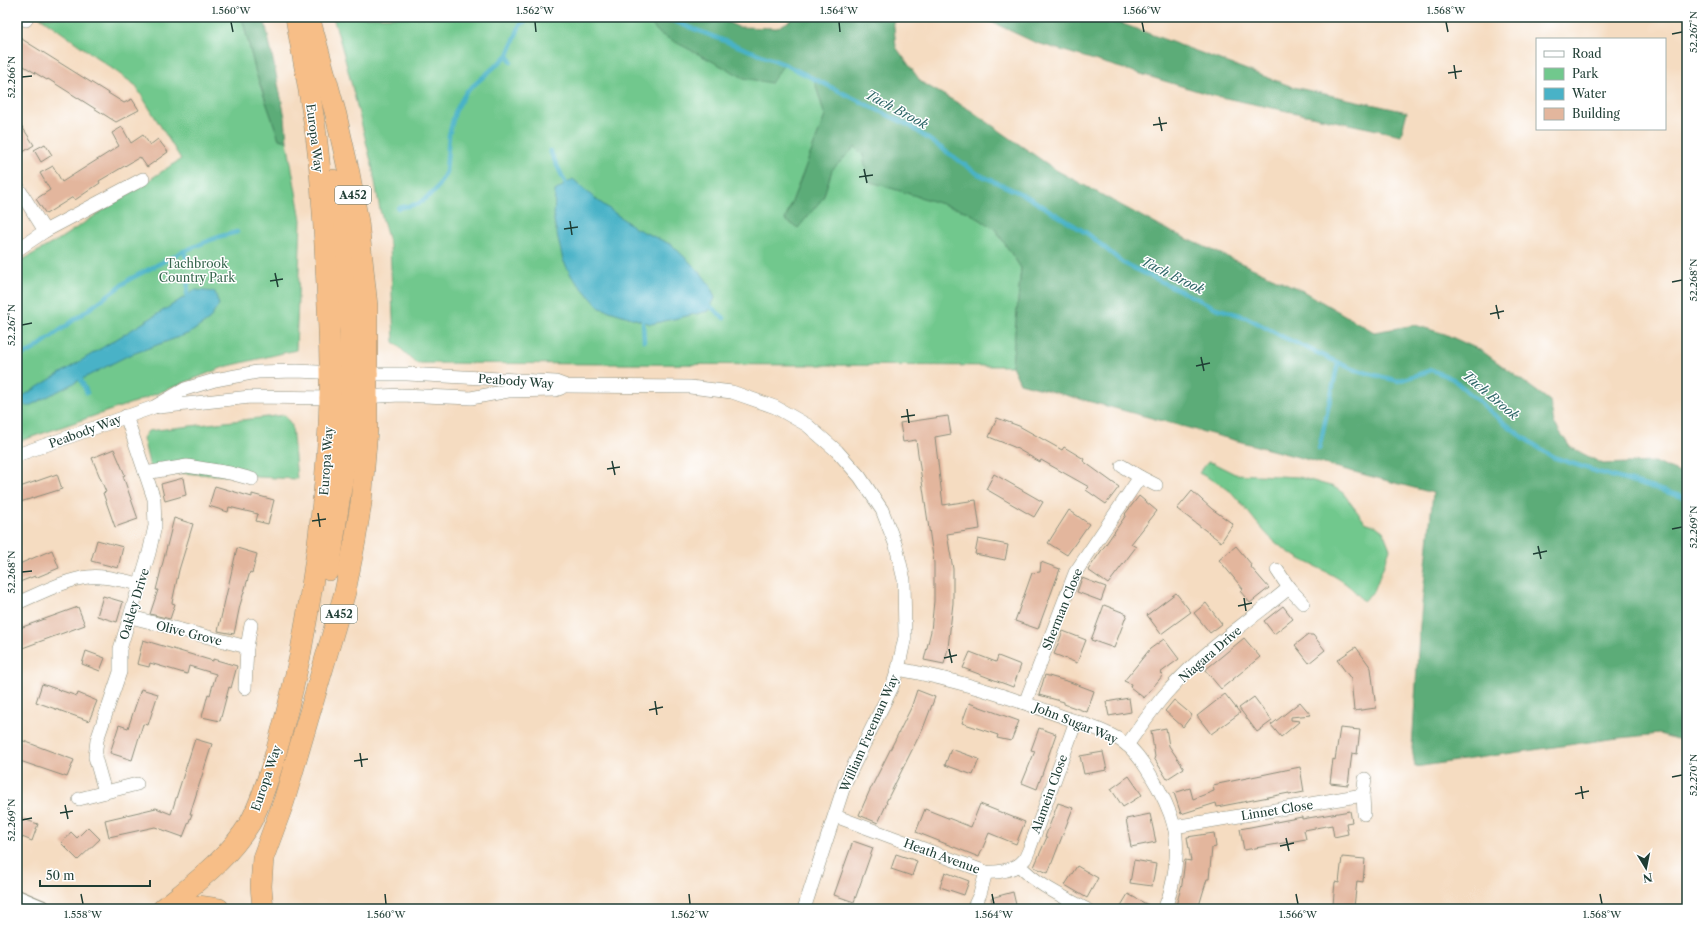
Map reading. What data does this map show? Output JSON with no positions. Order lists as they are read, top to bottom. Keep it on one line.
{"streets":{"highway":["Europa Way","A452"],"street":["Peabody Way","Oakley Drive","Sherman Close","Olive Grove","Niagara Drive","John Sugar Way","William Freeman Way","Alamein Close","Linnet Close","Heath Avenue"]},"crossings":[["Europa Way","Peabody Way"],["Peabody Way","Oakley Drive"],["Peabody Way","William Freeman Way"],["Oakley Drive","Olive Grove"],["Sherman Close","John Sugar Way"],["Niagara Drive","John Sugar Way"],["John Sugar Way","William Freeman Way"],["John Sugar Way","Alamein Close"],["John Sugar Way","Linnet Close"],["William Freeman Way","Heath Avenue"],["Alamein Close","Heath Avenue"]],"water":["Tach Brook"],"parks":["Tachbrook Country Park"],"legend":["Road","Park","Water","Building"],"scale_bar":"50 m","north":"bottom","coordinates":["1.560°W","1.562°W","1.564°W","1.566°W","1.568°W","52.267°N","52.266°N","52.268°N","52.269°N","52.270°N","1.558°W"]}
